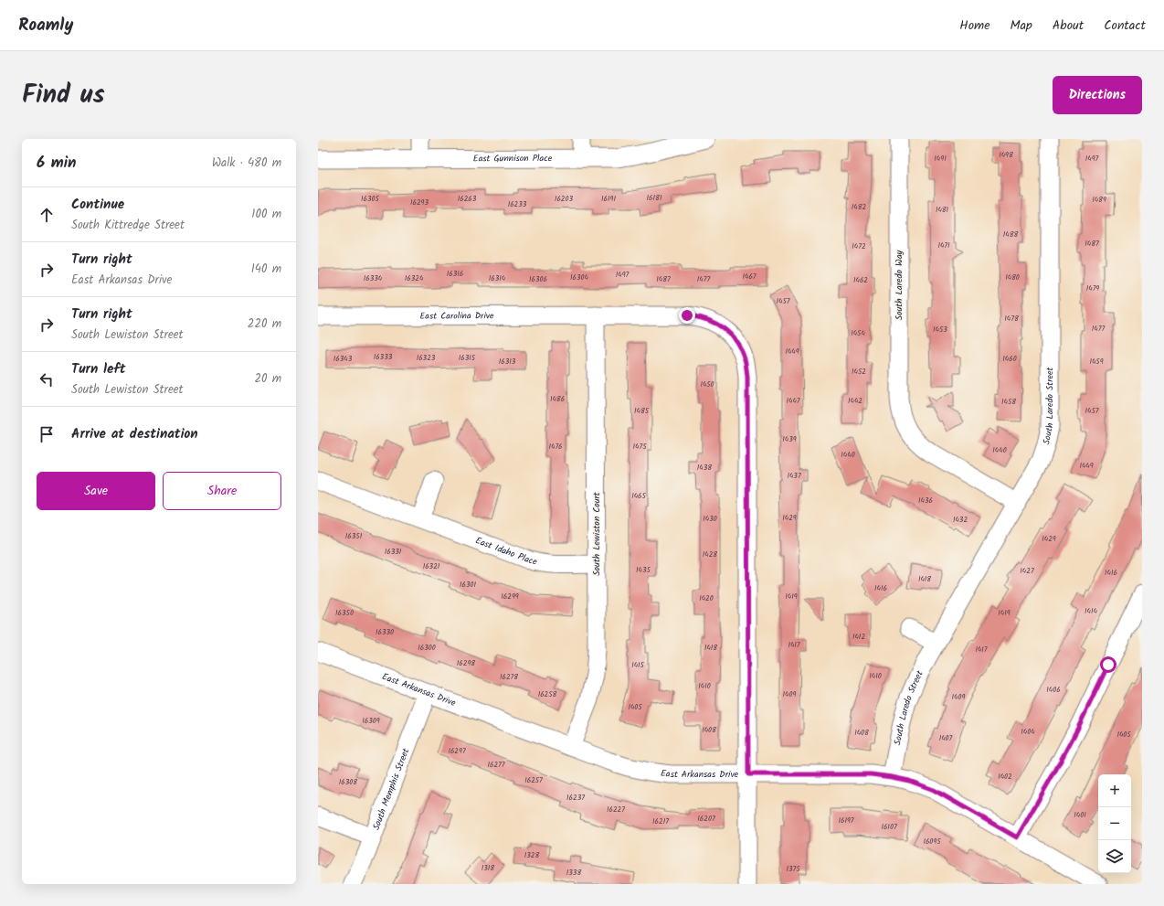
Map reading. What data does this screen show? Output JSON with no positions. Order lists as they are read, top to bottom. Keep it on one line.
{"streets":{"street":["East Gunnison Place","South Laredo Way","East Carolina Drive","South Laredo Street","South Lewiston Court","East Idaho Place","East Arkansas Drive","South Memphis Street"]},"crossings":[["South Laredo Way","South Laredo Street"],["East Carolina Drive","South Lewiston Court"],["East Carolina Drive","East Arkansas Drive"],["South Laredo Street","East Arkansas Drive"],["South Lewiston Court","East Idaho Place"],["South Lewiston Court","East Arkansas Drive"],["East Arkansas Drive","South Memphis Street"]],"house_numbers":["1498","1491","1497","16181","16305","16263","16203","16191","1489","16293","16233","1482","1481","1488","1487","1471","1472","16316","1497","1467","16304","1480","16334","16324","16314","16306","1487","1477","1462","1479","1457","1478","1477","1453","1454","1449","16333","16323","16315","16343","1460","16313","1459","1452","1450","1486","1447","1442","1458","1485","1457","1439","1476","1475","1440","1440","1449","1438","1437","1465","1436","1429","1430","1432","16351","1429","16331","1428","16321","1435","1427","1416","1418","16301","1416","16299","1419","1420","1414","16350","1419","16330","1412","1417","16300","1418","1417","16298","1415","1410","16278","1410","1406","16258","1409","1409","1405","16309","1408","1404","1408","1405","1407","16297","16277","1402","16257","16308","16237","16227","1401","16207","16197","16217","16107","16095","1328","1318","1375","1338"],"page":{"header":"Roamly","nav":["Home","Map","About","Contact"],"title":"Find us","buttons":["Directions",["Save","Share"]],"heading":["6 min","Walk · 480 m"],"list":[["Continue","South Kittredge Street","100 m"],["Turn right","East Arkansas Drive","140 m"],["Turn right","South Lewiston Street","220 m"],["Turn left","South Lewiston Street","20 m"],"Arrive at destination"],"map_buttons":["+","−"]}}
